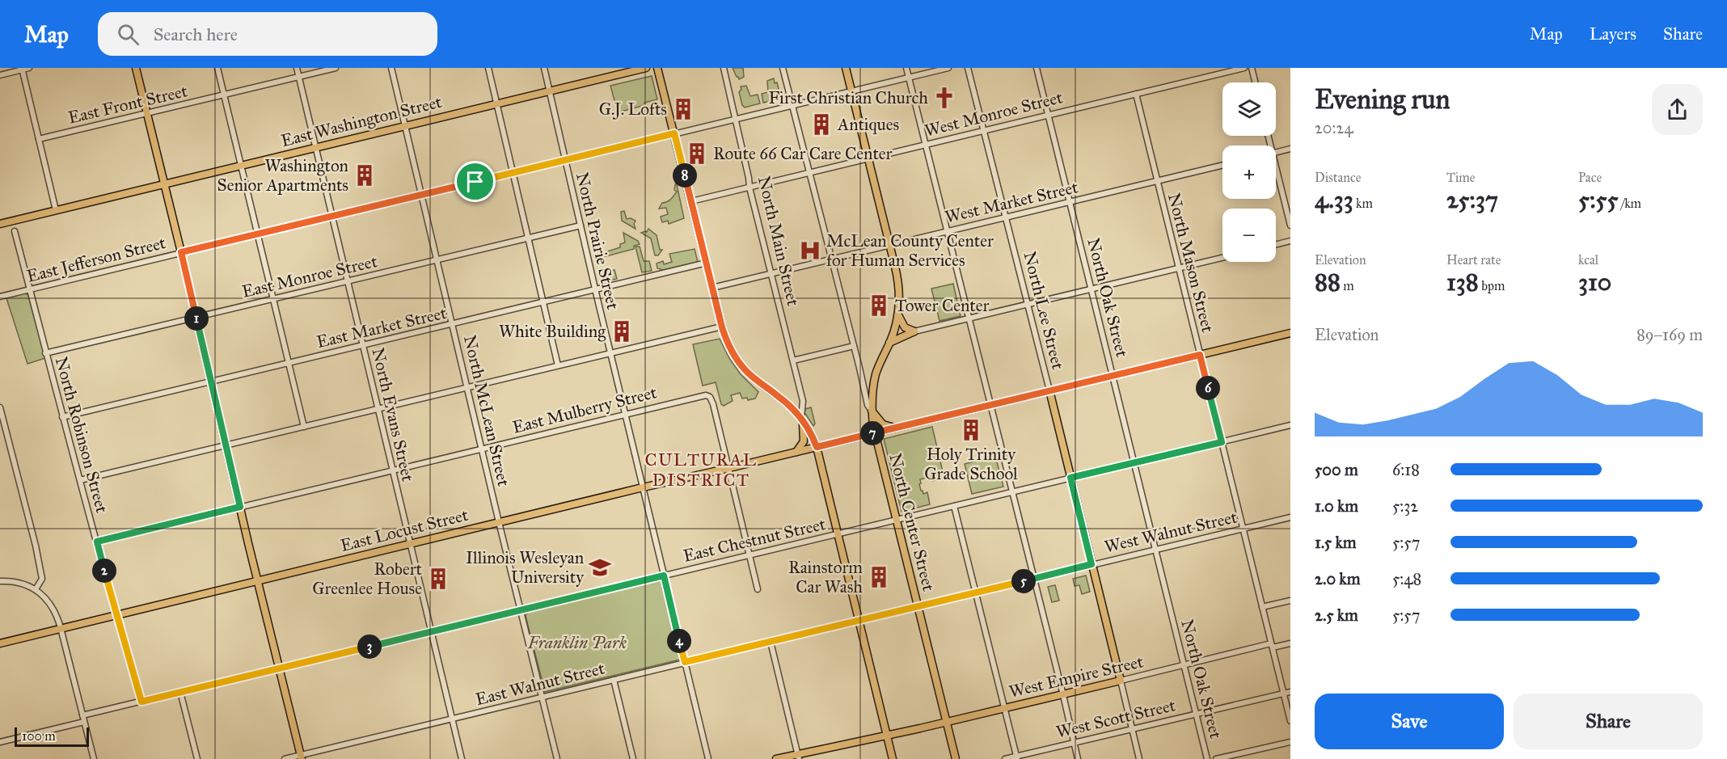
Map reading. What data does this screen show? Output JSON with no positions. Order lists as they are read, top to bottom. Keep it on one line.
{"streets":{"main road":["East Washington Street","North Lee Street","North Center Street","East Locust Street","West Empire Street"],"street":["East Front Street","West Monroe Street","West Market Street","North Prairie Street","North Main Street","East Jefferson Street","North Mason Street","East Monroe Street","North Oak Street","East Market Street","East Mulberry Street","North McLean Street","North Evans Street","North Robinson Street","West Walnut Street","East Chestnut Street","East Walnut Street","West Scott Street"]},"crossings":[["East Front Street","North Evans Street"],["West Monroe Street","North Main Street"],["West Monroe Street","North Mason Street"],["West Monroe Street","North Oak Street"],["West Monroe Street","North Lee Street"],["West Monroe Street","North Center Street"],["East Washington Street","North Prairie Street"],["East Washington Street","North McLean Street"],["East Washington Street","North Evans Street"],["West Market Street","North Main Street"],["West Market Street","North Mason Street"],["West Market Street","North Oak Street"],["West Market Street","North Lee Street"],["West Market Street","North Center Street"],["North Prairie Street","East Jefferson Street"],["North Prairie Street","East Monroe Street"],["North Prairie Street","East Market Street"],["North Prairie Street","East Mulberry Street"],["North Prairie Street","East Locust Street"],["North Prairie Street","East Chestnut Street"],["North Prairie Street","East Walnut Street"],["North Main Street","East Jefferson Street"],["East Jefferson Street","North McLean Street"],["East Jefferson Street","North Evans Street"],["East Jefferson Street","North Robinson Street"],["East Jefferson Street","North Center Street"],["North Mason Street","East Locust Street"],["North Mason Street","West Walnut Street"],["North Mason Street","East Chestnut Street"],["North Mason Street","West Empire Street"],["North Mason Street","West Scott Street"],["East Monroe Street","North McLean Street"],["East Monroe Street","North Evans Street"],["East Monroe Street","North Robinson Street"],["North Oak Street","East Locust Street"],["North Oak Street","West Walnut Street"],["North Oak Street","East Chestnut Street"],["North Oak Street","West Empire Street"],["North Oak Street","West Scott Street"],["North Lee Street","East Locust Street"],["North Lee Street","West Walnut Street"],["North Lee Street","East Chestnut Street"],["North Lee Street","West Empire Street"],["North Lee Street","West Scott Street"],["East Market Street","North McLean Street"],["East Market Street","North Evans Street"],["East Market Street","North Robinson Street"],["East Mulberry Street","North McLean Street"],["East Mulberry Street","North Evans Street"],["East Mulberry Street","North Robinson Street"],["East Mulberry Street","East Locust Street"],["North McLean Street","East Locust Street"],["North McLean Street","East Chestnut Street"],["North McLean Street","East Walnut Street"],["North Evans Street","East Locust Street"],["North Evans Street","East Chestnut Street"],["North Evans Street","East Walnut Street"],["North Robinson Street","East Locust Street"],["North Robinson Street","East Chestnut Street"],["North Center Street","East Locust Street"],["North Center Street","West Walnut Street"],["North Center Street","East Chestnut Street"],["North Center Street","West Empire Street"],["West Walnut Street","East Walnut Street"]],"districts":["CULTURAL DISTRICT"],"parks":["Franklin Park"],"places":{"church":["First Christian Church"],"building":["G.J. Lofts","Antiques","Route 66 Car Care Center","Washington Senior Apartments","Tower Center","White Building","Holy Trinity Grade School","Rainstorm Car Wash","Robert Greenlee House"],"hospital":["McLean County Center for Human Services"],"school or university":["Illinois Wesleyan University"]},"scale_bar":"100 m","page":{"header":"Map","search":"Search here","nav":["Map","Layers","Share"],"heading":["Evening run","20:24"],"map_buttons":["+","−"],"stats":[["Distance","4.33 km"],["Time","25:37"],["Pace","5:55 /km"],["Elevation","88 m"],["Heart rate","138 bpm"],["kcal","310"]],"pins":["8","1","6","7","2","5","4","3"],"chart":["Elevation","89–169 m"],"list":[{"name":"500 m","note":"6:18"},{"name":"1.0 km","note":"5:32"},{"name":"1.5 km","note":"5:57"},{"name":"2.0 km","note":"5:48"},{"name":"2.5 km","note":"5:57"}],"buttons":["Save","Share"],"scale":"100 m"}}
